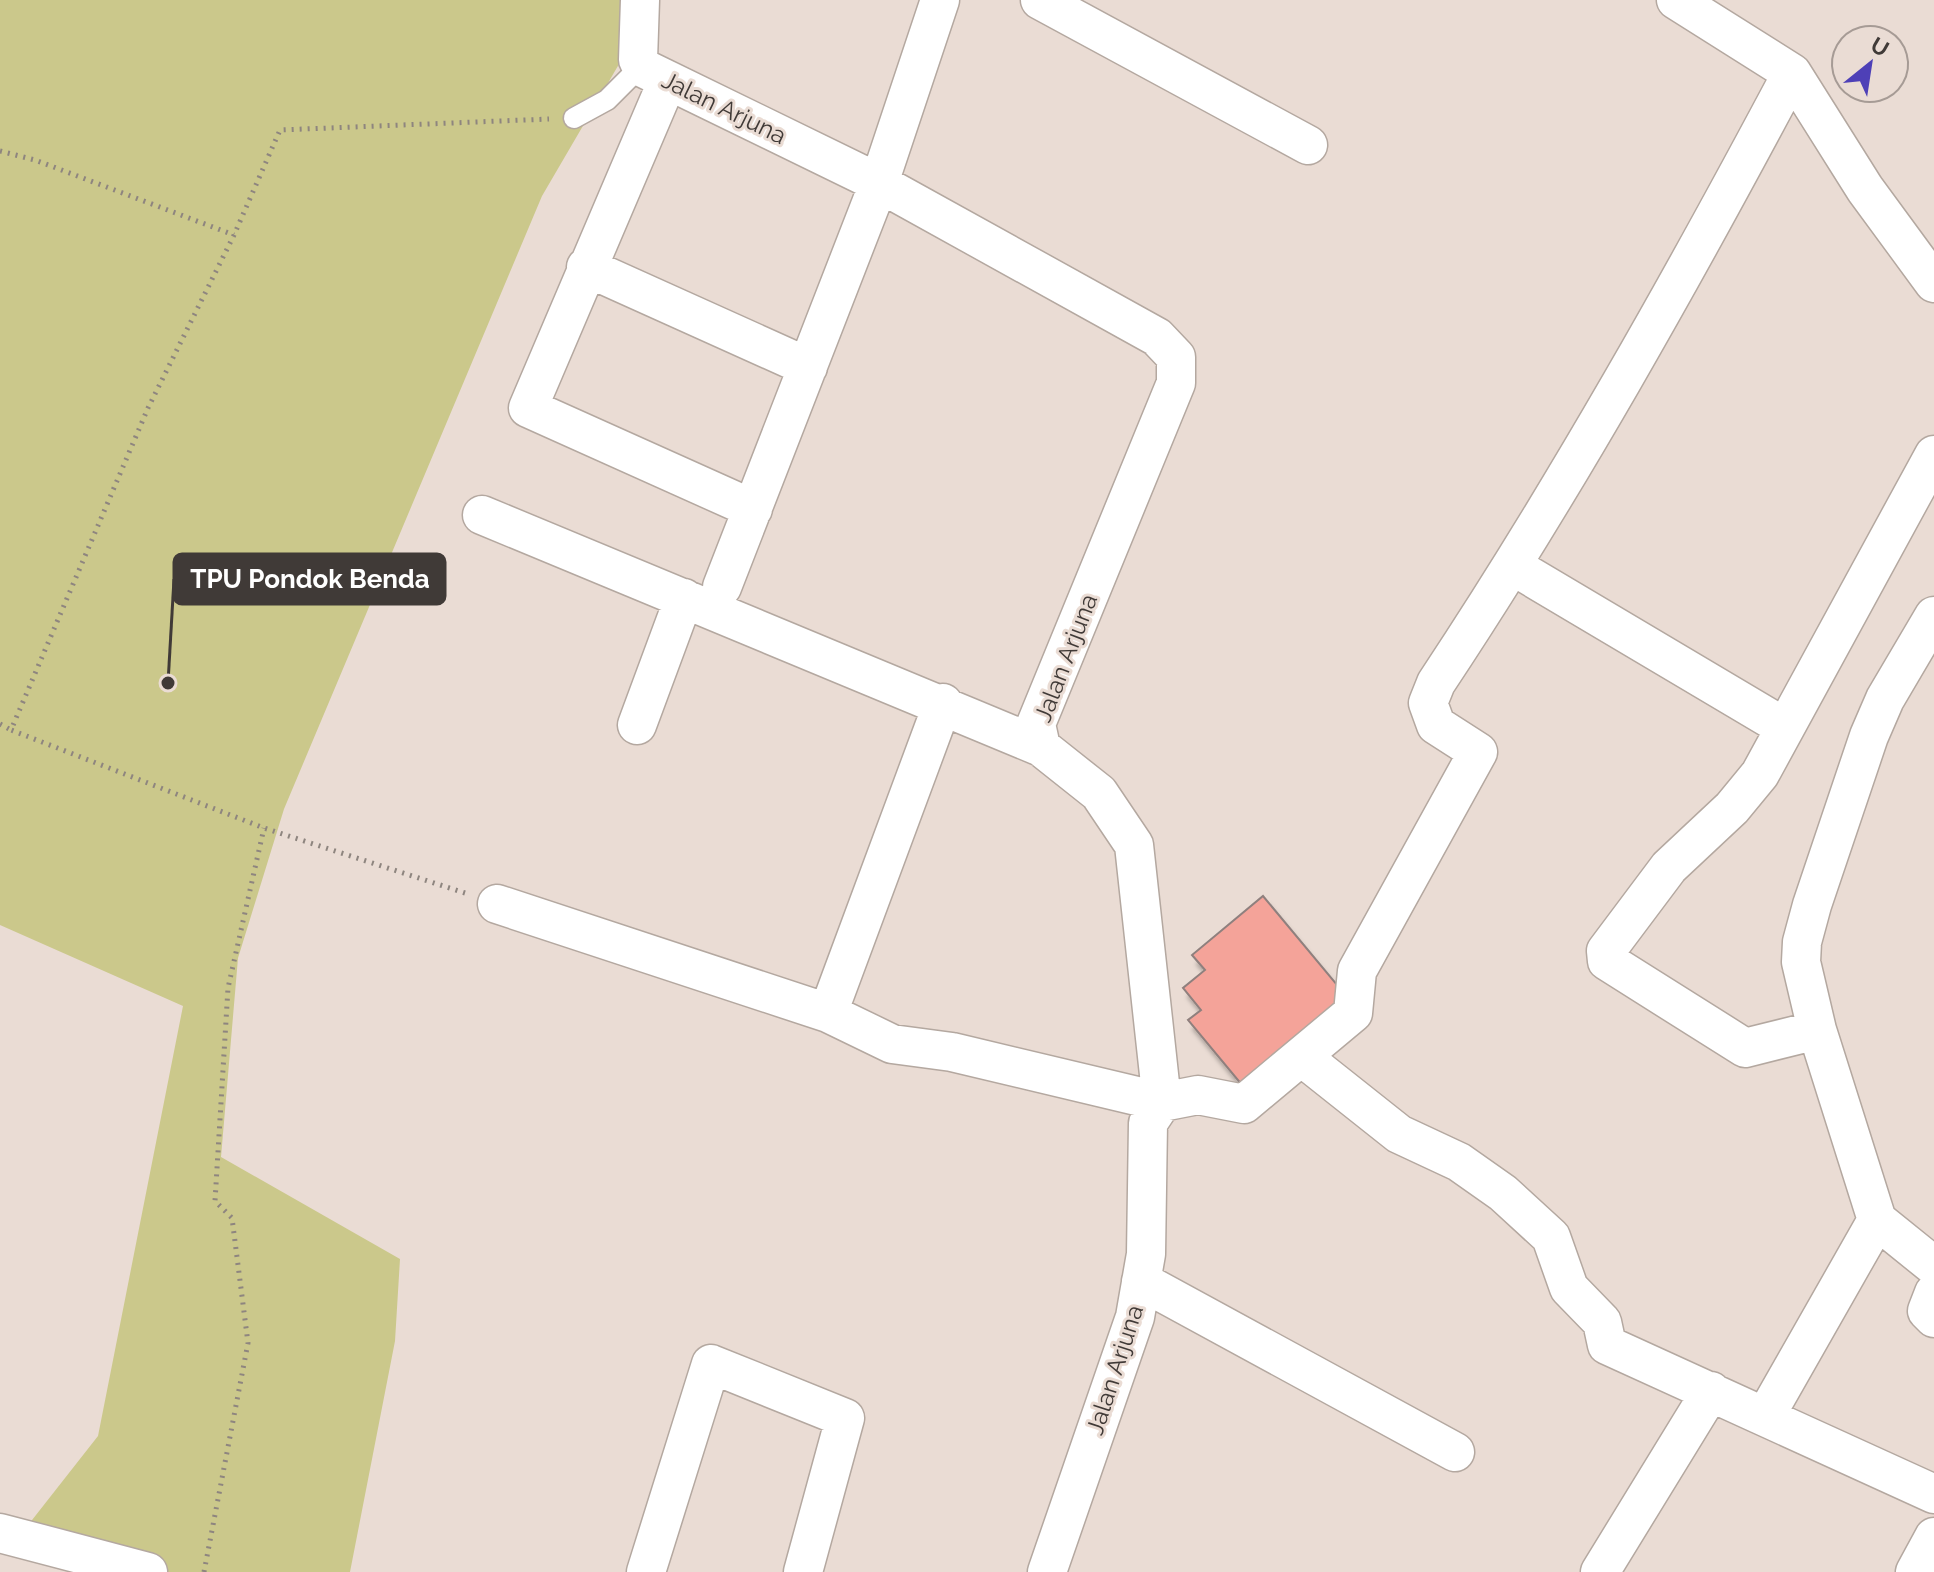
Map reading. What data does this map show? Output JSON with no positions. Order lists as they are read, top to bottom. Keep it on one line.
{"streets":{"street":["Jalan Arjuna"]},"places":["TPU Pondok Benda"],"north":"top right"}
